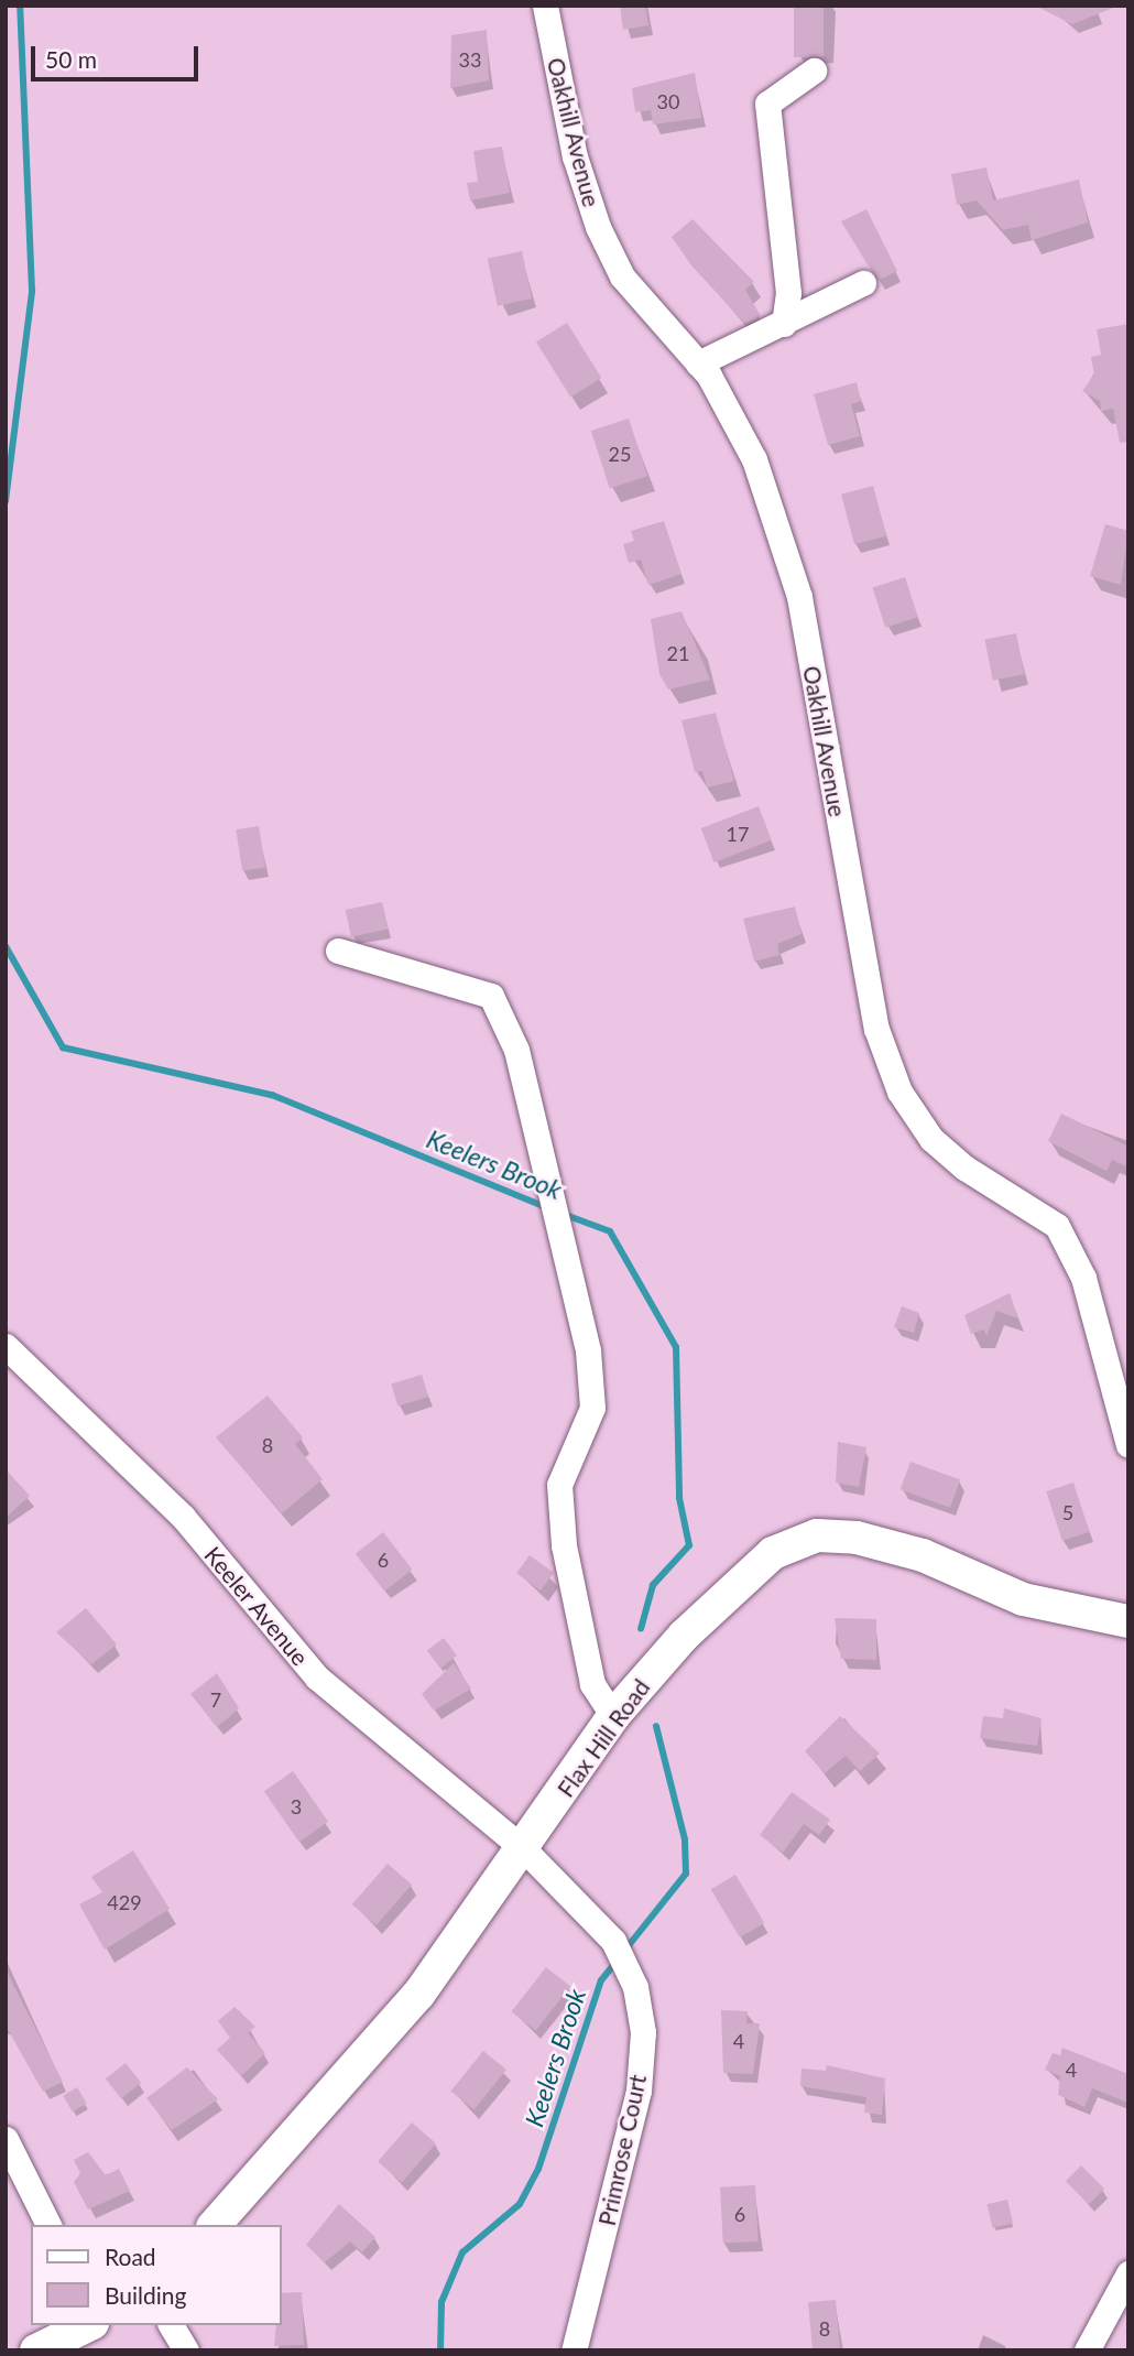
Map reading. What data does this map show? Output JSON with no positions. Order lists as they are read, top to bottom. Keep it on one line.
{"streets":{"main road":["Flax Hill Road"],"street":["Oakhill Avenue","Keeler Avenue","Primrose Court"]},"crossings":[["Keeler Avenue","Flax Hill Road"],["Keeler Avenue","Primrose Court"],["Flax Hill Road","Primrose Court"]],"water":["Keelers Brook"],"house_numbers":["33","30","25","21","17","8","5","6","7","3","429","4","4","6","8"],"legend":["Road","Building"],"scale_bar":"50 m"}
